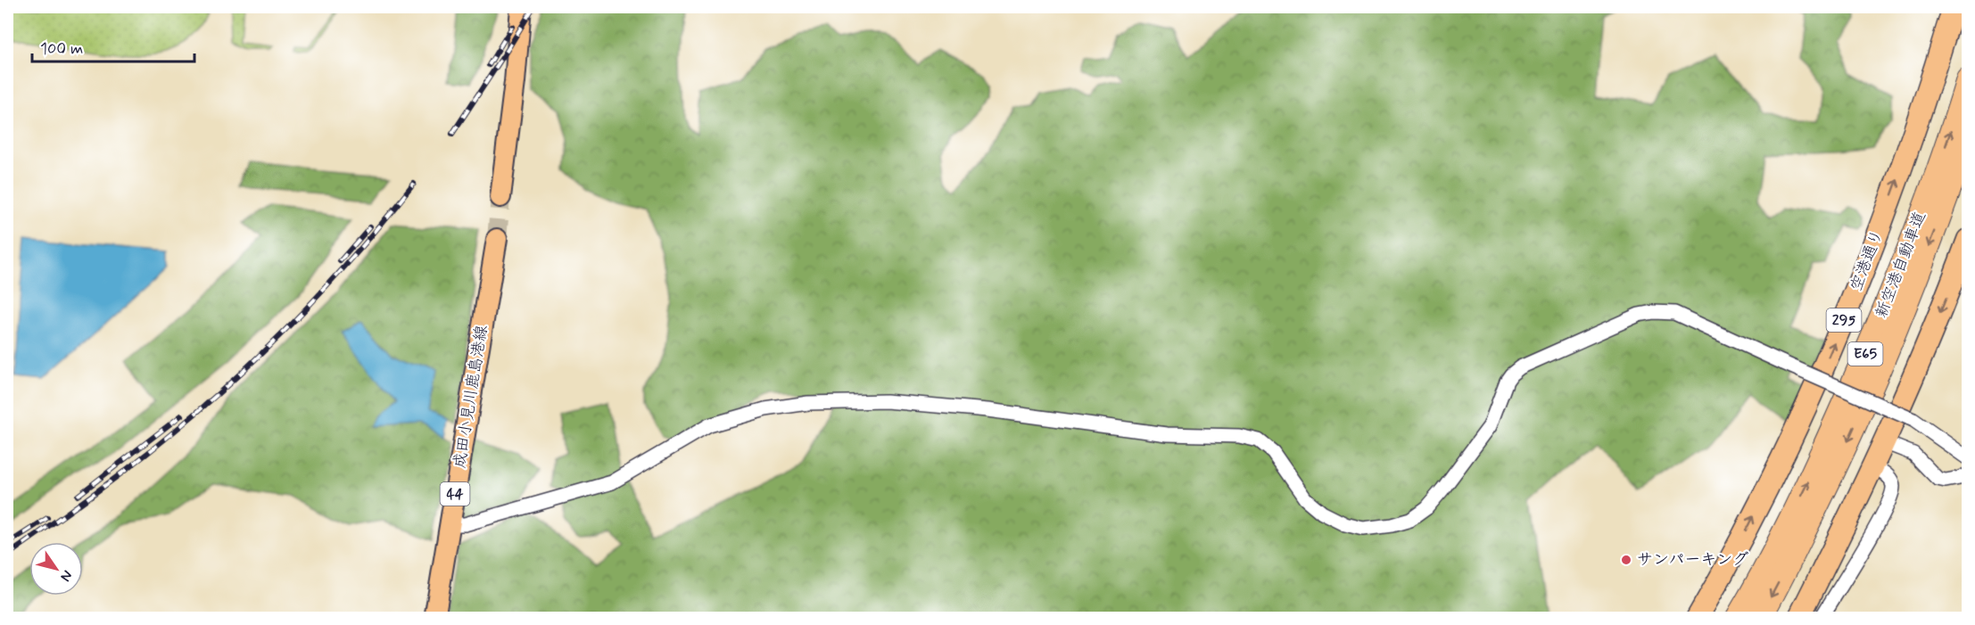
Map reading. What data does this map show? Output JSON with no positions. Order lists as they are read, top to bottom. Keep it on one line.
{"streets":{"highway":["空港通り","新空港自動車道","295","E65"],"main road":["成田小見川鹿島港線","44"]},"places":["サンパーキング"],"scale_bar":"100 m","north":"bottom right"}
